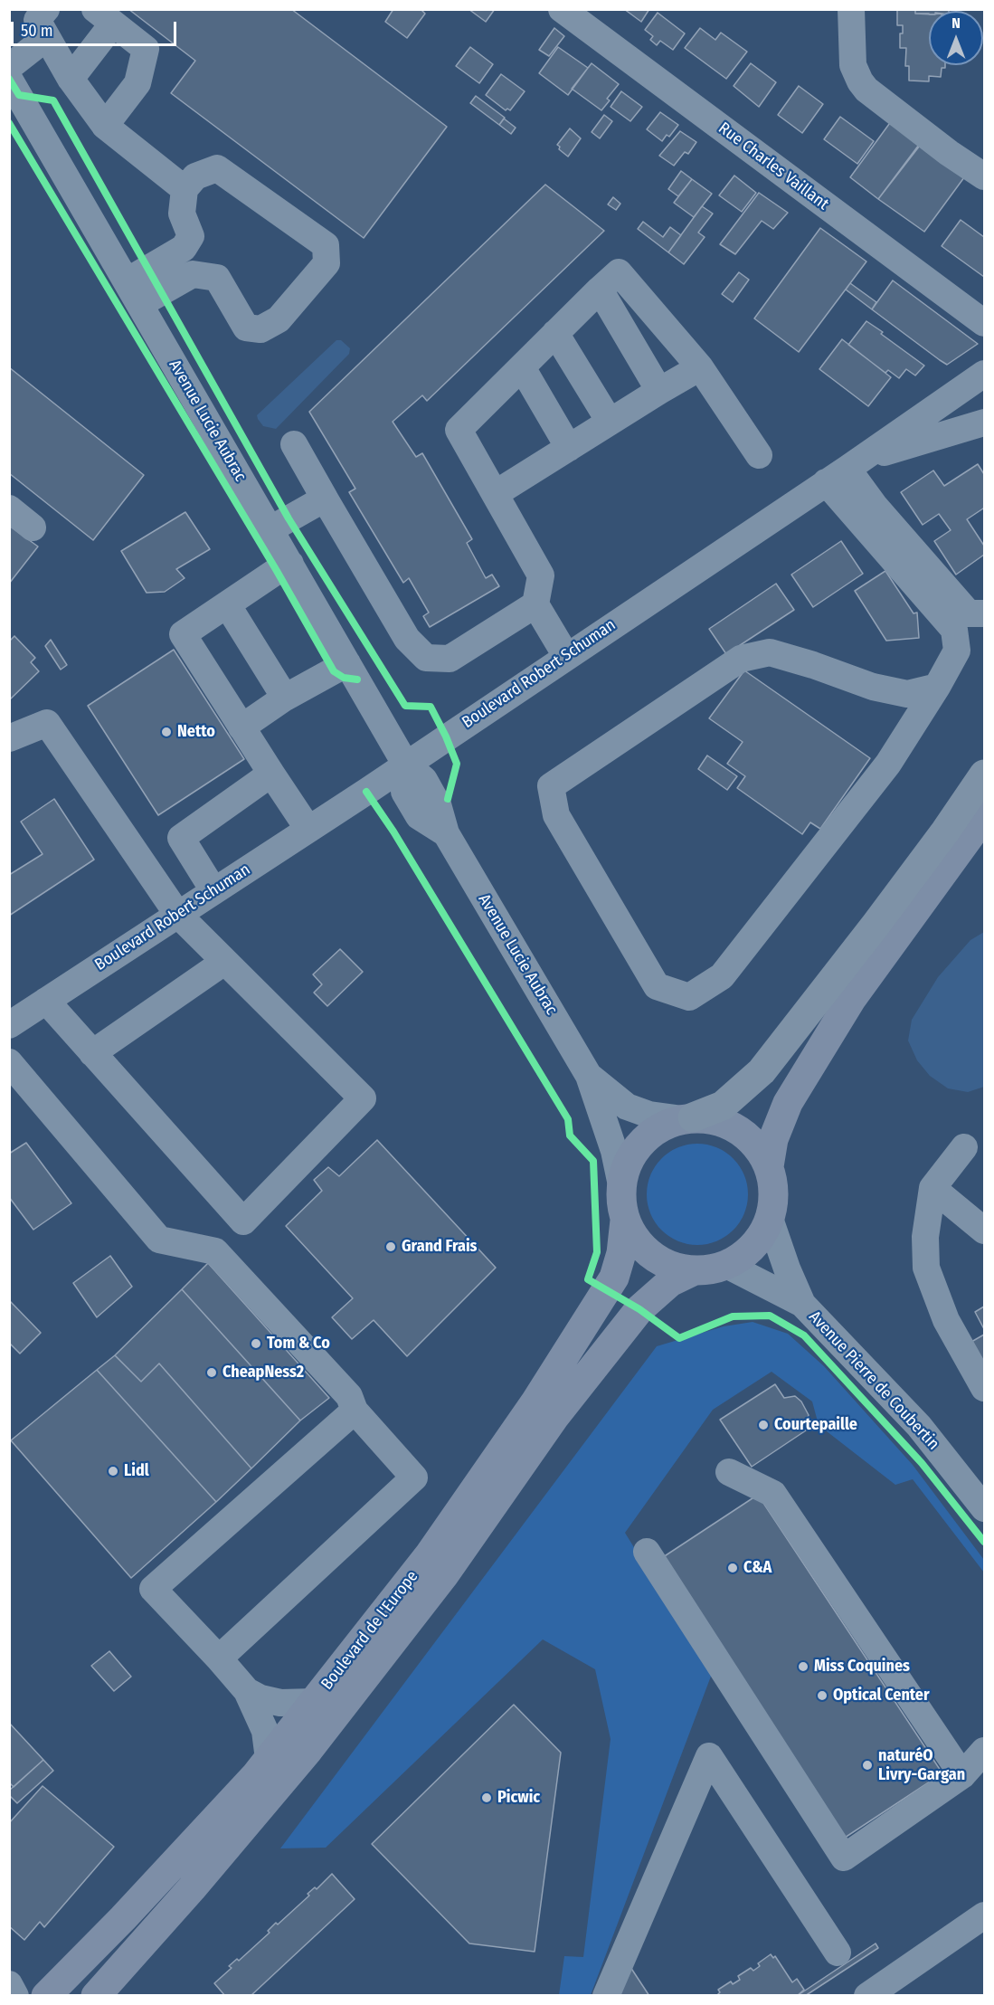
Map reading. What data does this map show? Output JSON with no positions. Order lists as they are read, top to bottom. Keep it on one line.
{"streets":{"main road":["Boulevard de l'Europe"],"street":["Rue Charles Vaillant","Avenue Lucie Aubrac","Boulevard Robert Schuman","Avenue Pierre de Coubertin"]},"crossings":[["Avenue Lucie Aubrac","Boulevard Robert Schuman"],["Avenue Lucie Aubrac","Avenue Pierre de Coubertin"],["Avenue Lucie Aubrac","Boulevard de l'Europe"],["Avenue Pierre de Coubertin","Boulevard de l'Europe"]],"places":["Netto","Grand Frais","Tom & Co","CheapNess2","Courtepaille","Lidl","C&A","Miss Coquines","Optical Center","naturéO Livry-Gargan","Picwic"],"scale_bar":"50 m","north":"top"}
